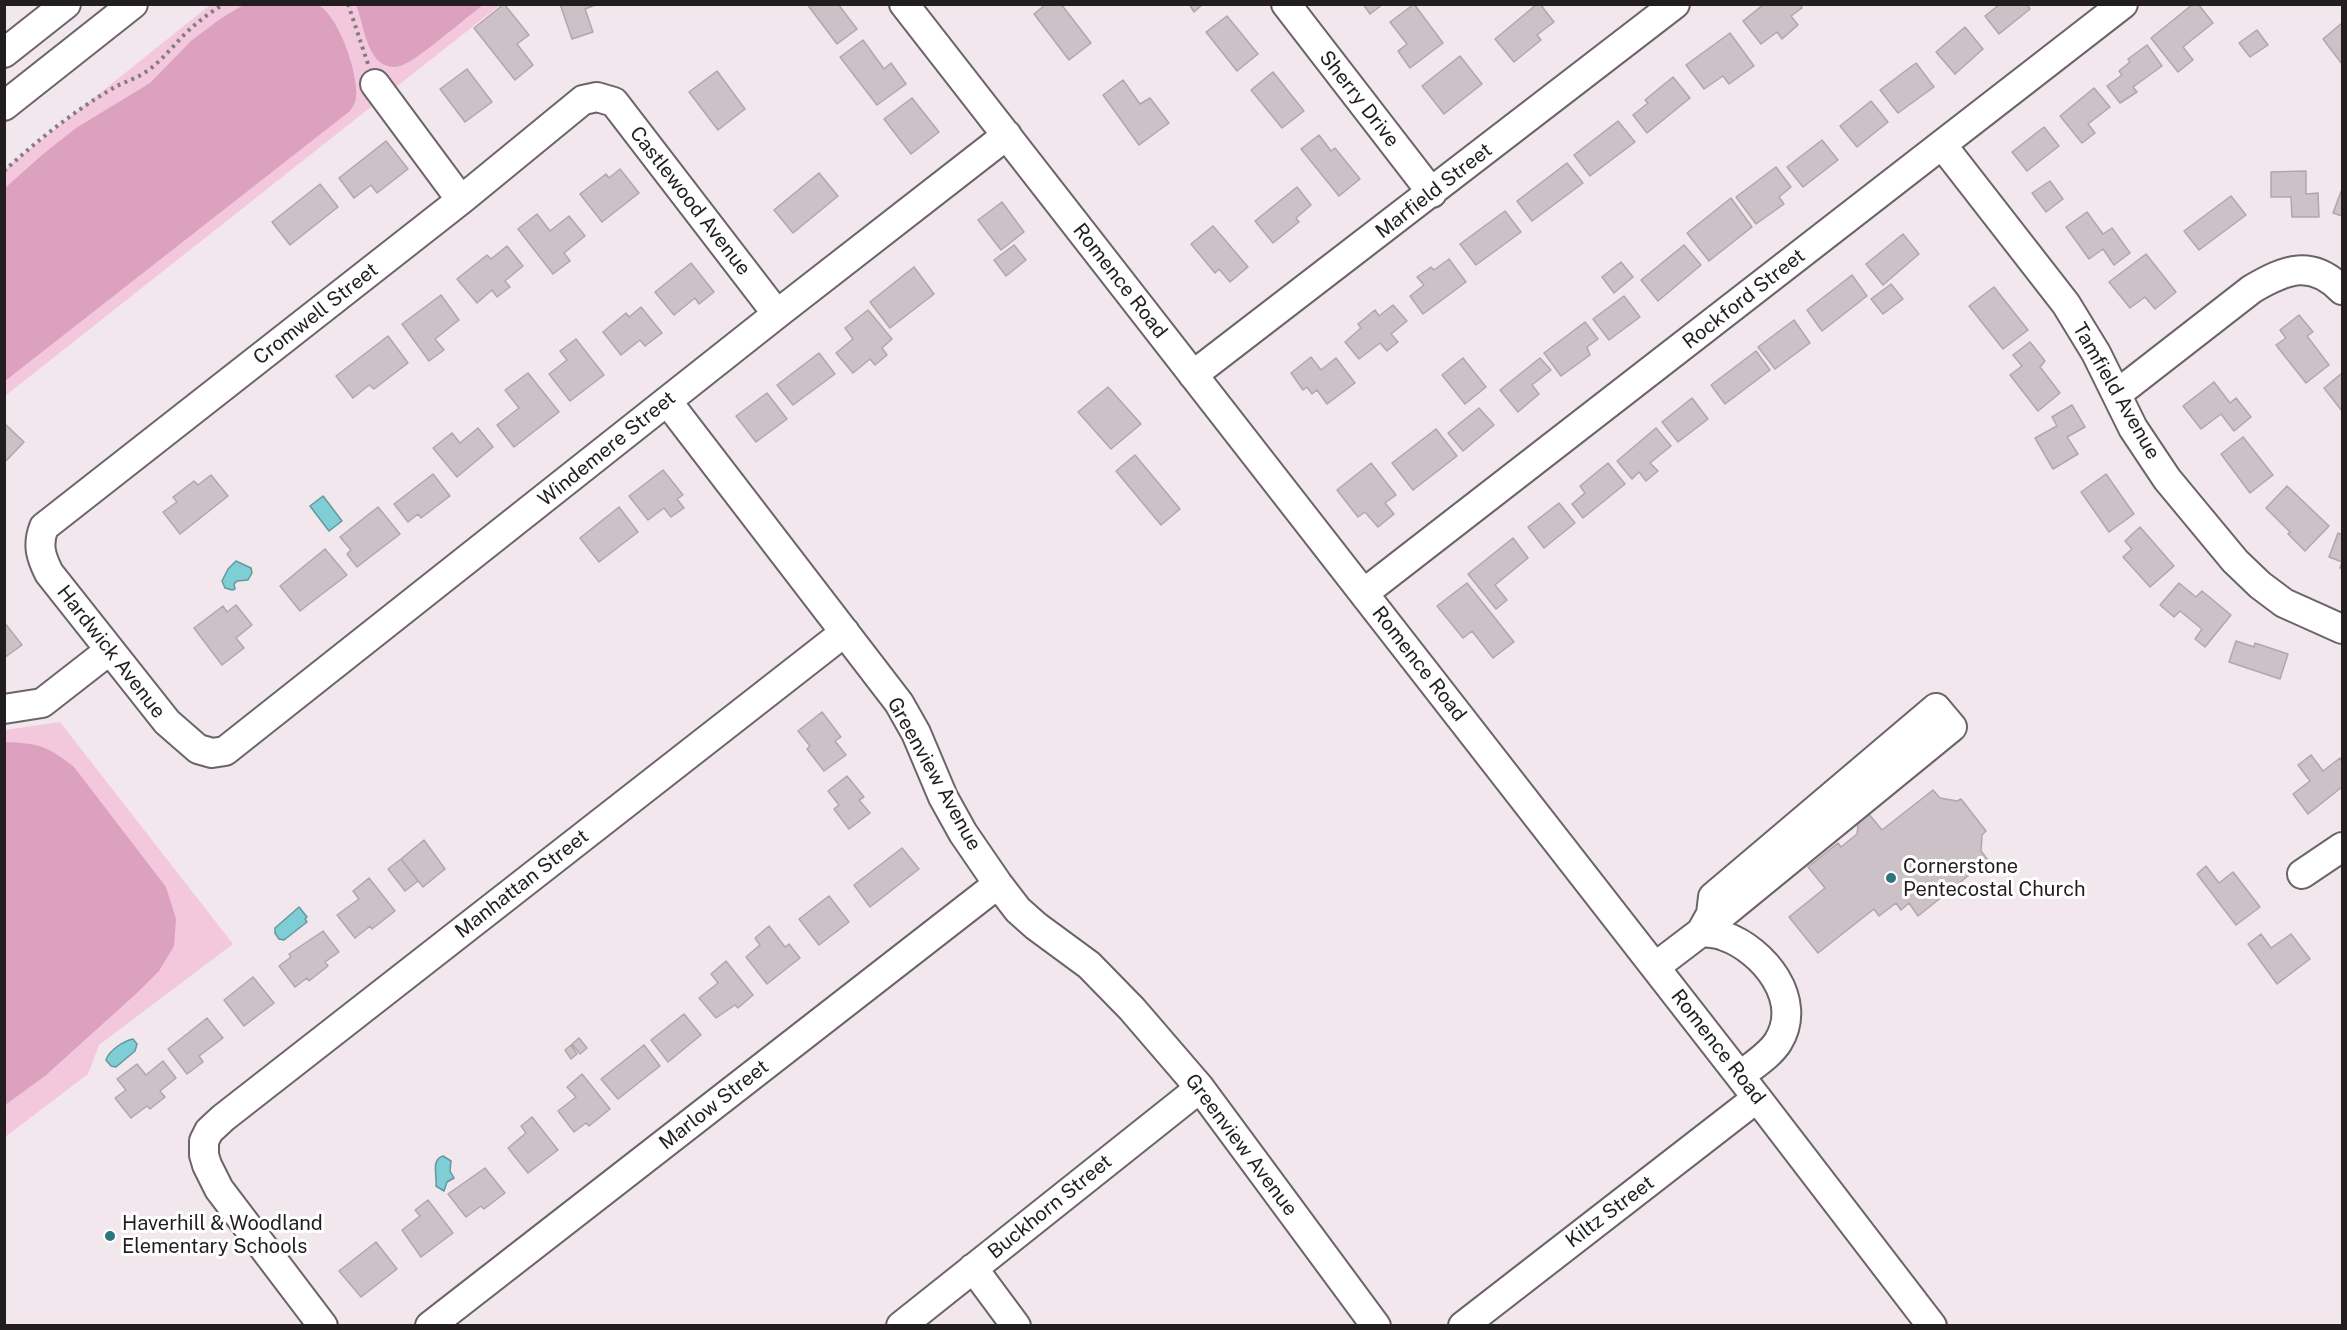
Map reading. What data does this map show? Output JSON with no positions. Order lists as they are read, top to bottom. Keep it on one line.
{"streets":{"street":["Sherry Drive","Marfield Street","Castlewood Avenue","Romence Road","Rockford Street","Cromwell Street","Tamfield Avenue","Windemere Street","Hardwick Avenue","Greenview Avenue","Manhattan Street","Marlow Street","Buckhorn Street","Kiltz Street"]},"crossings":[["Sherry Drive","Marfield Street"],["Marfield Street","Romence Road"],["Castlewood Avenue","Cromwell Street"],["Castlewood Avenue","Windemere Street"],["Romence Road","Rockford Street"],["Romence Road","Windemere Street"],["Romence Road","Kiltz Street"],["Rockford Street","Tamfield Avenue"],["Cromwell Street","Hardwick Avenue"],["Windemere Street","Hardwick Avenue"],["Windemere Street","Greenview Avenue"],["Greenview Avenue","Manhattan Street"],["Greenview Avenue","Marlow Street"],["Greenview Avenue","Buckhorn Street"]],"places":["Cornerstone Pentecostal Church","Haverhill & Woodland Elementary Schools"]}
